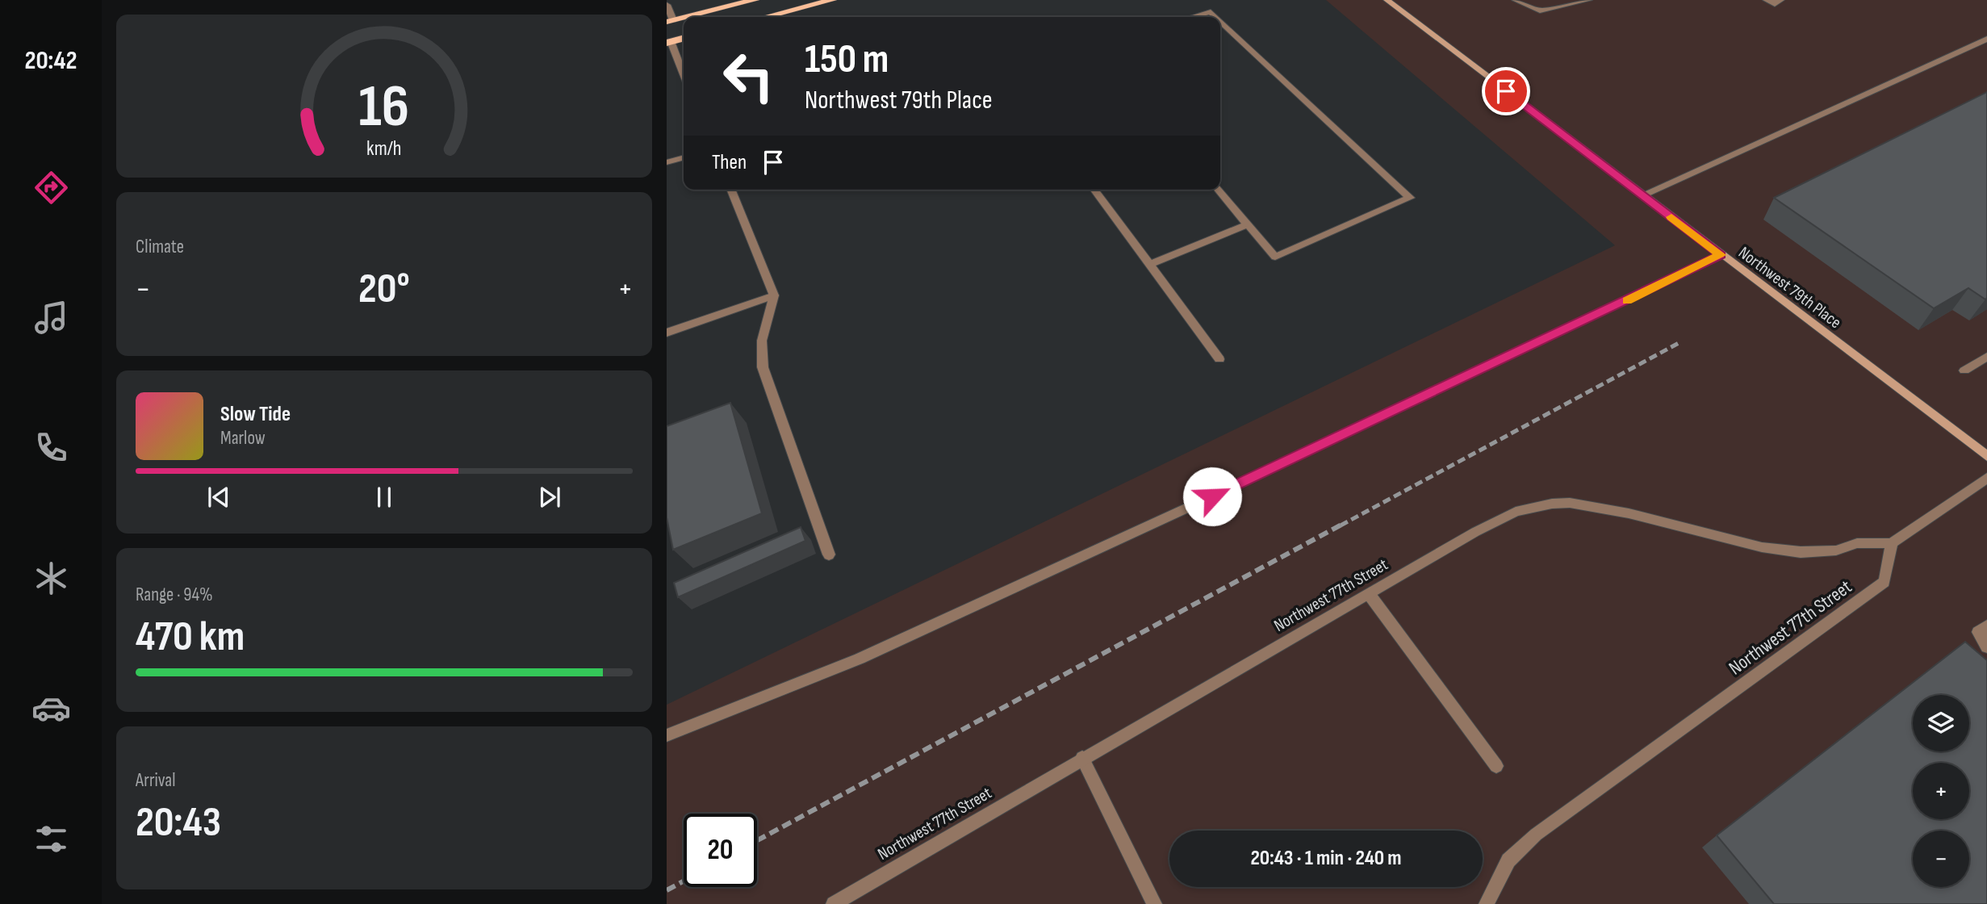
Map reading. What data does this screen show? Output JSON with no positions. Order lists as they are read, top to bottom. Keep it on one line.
{"streets":{"main road":["Northwest 79th Place"],"street":["Northwest 77th Street"]},"page":{"tabs":"20:42","turn":["150 m","Northwest 79th Place"],"then":"Then","tile":["Climate",["Range · 94%","470 km"],["Arrival","20:43"]],"heat":["−","20°","+"],"song":["Slow Tide","Marlow"],"map_buttons":["+","−"],"limit":"20","trip":"20:43 · 1 min · 240 m","gauge":["16","km/h"]}}
